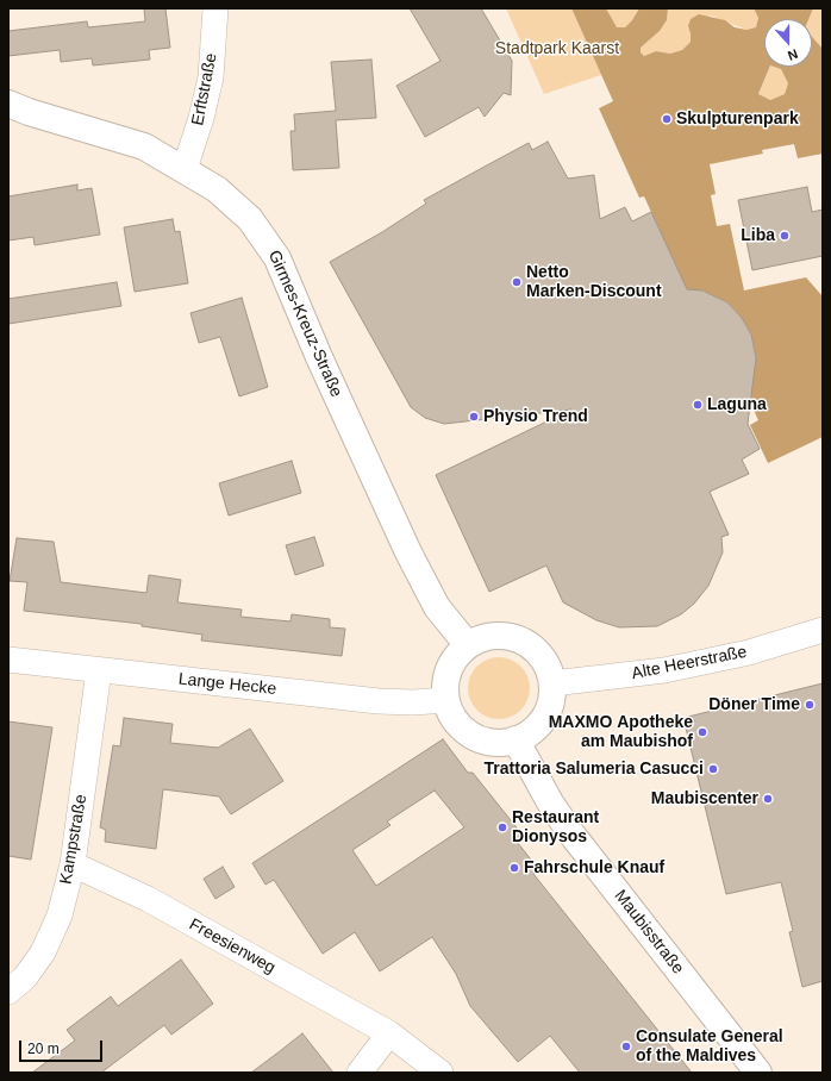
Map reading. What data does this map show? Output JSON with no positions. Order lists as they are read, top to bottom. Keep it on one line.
{"streets":{"street":["Erftstraße","Girmes-Kreuz-Straße","Alte Heerstraße","Lange Hecke","Kampstraße","Maubisstraße","Freesienweg"]},"crossings":[["Erftstraße","Girmes-Kreuz-Straße"],["Girmes-Kreuz-Straße","Alte Heerstraße"],["Girmes-Kreuz-Straße","Lange Hecke"],["Girmes-Kreuz-Straße","Maubisstraße"],["Alte Heerstraße","Lange Hecke"],["Alte Heerstraße","Maubisstraße"],["Lange Hecke","Kampstraße"],["Lange Hecke","Maubisstraße"],["Kampstraße","Freesienweg"]],"parks":["Stadtpark Kaarst"],"places":["Skulpturenpark","Liba","Netto Marken-Discount","Laguna","Physio Trend","Döner Time","MAXMO Apotheke am Maubishof","Trattoria Salumeria Casucci","Maubiscenter","Restaurant Dionysos","Fahrschule Knauf","Consulate General of the Maldives"],"scale_bar":"20 m","north":"bottom"}
